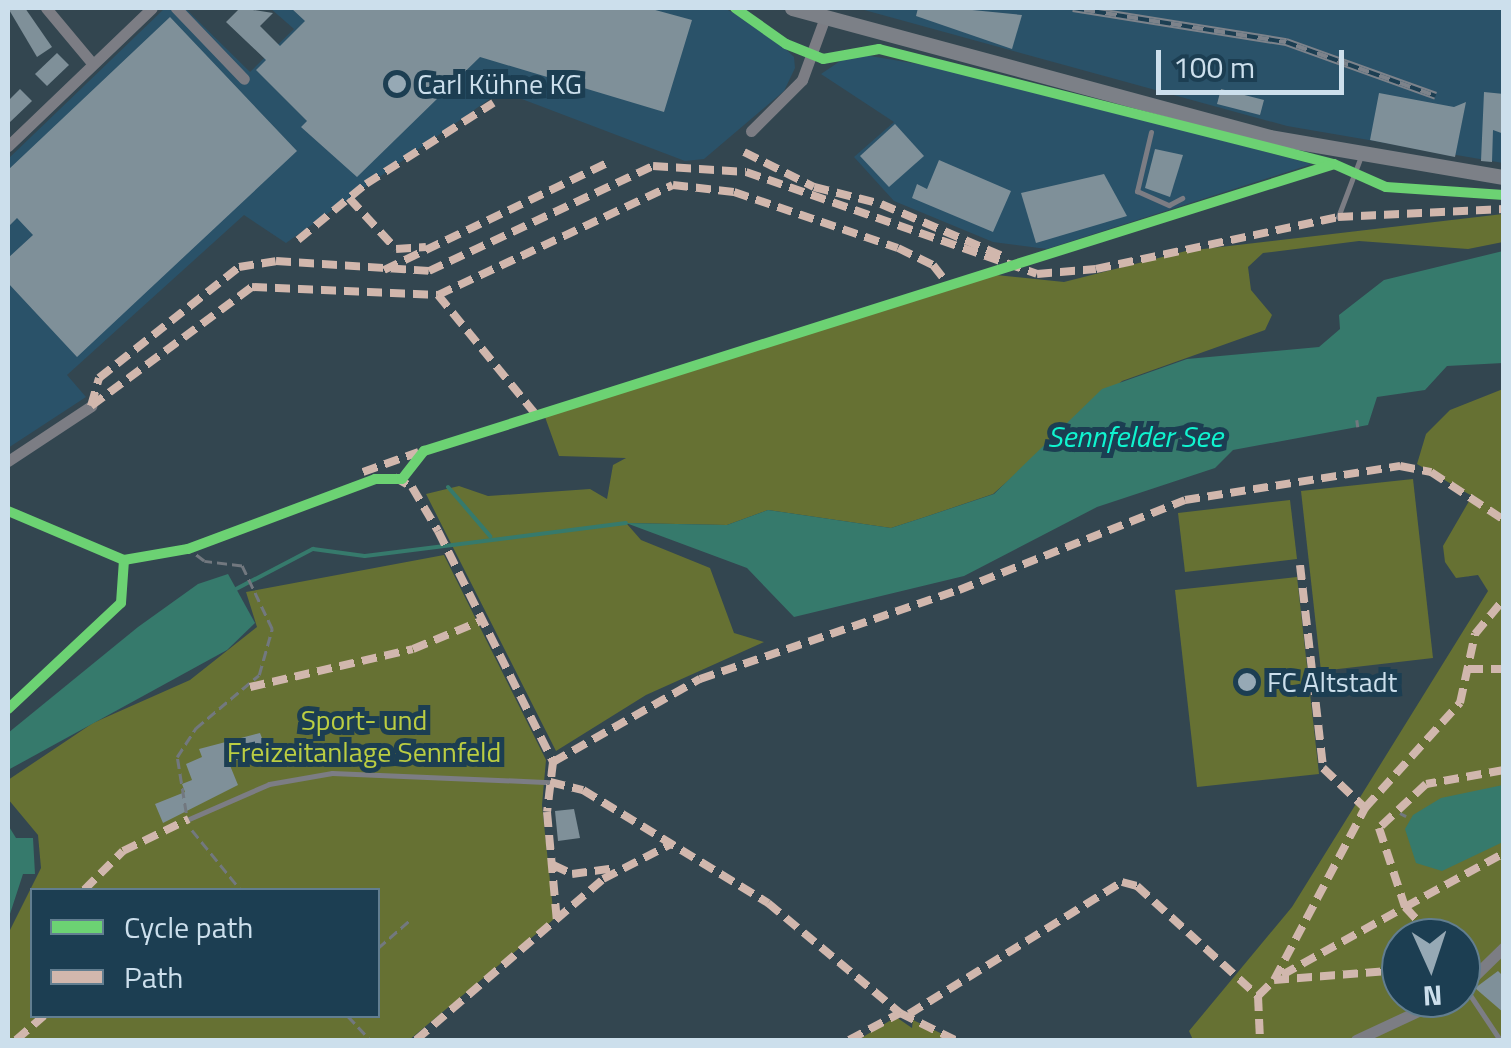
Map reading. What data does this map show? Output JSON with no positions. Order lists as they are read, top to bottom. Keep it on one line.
{"water":["Sennfelder See"],"parks":["Sport- und Freizeitanlage Sennfeld"],"places":["Carl Kühne KG","FC Altstadt"],"legend":["Cycle path","Path"],"scale_bar":"100 m","north":"bottom"}
